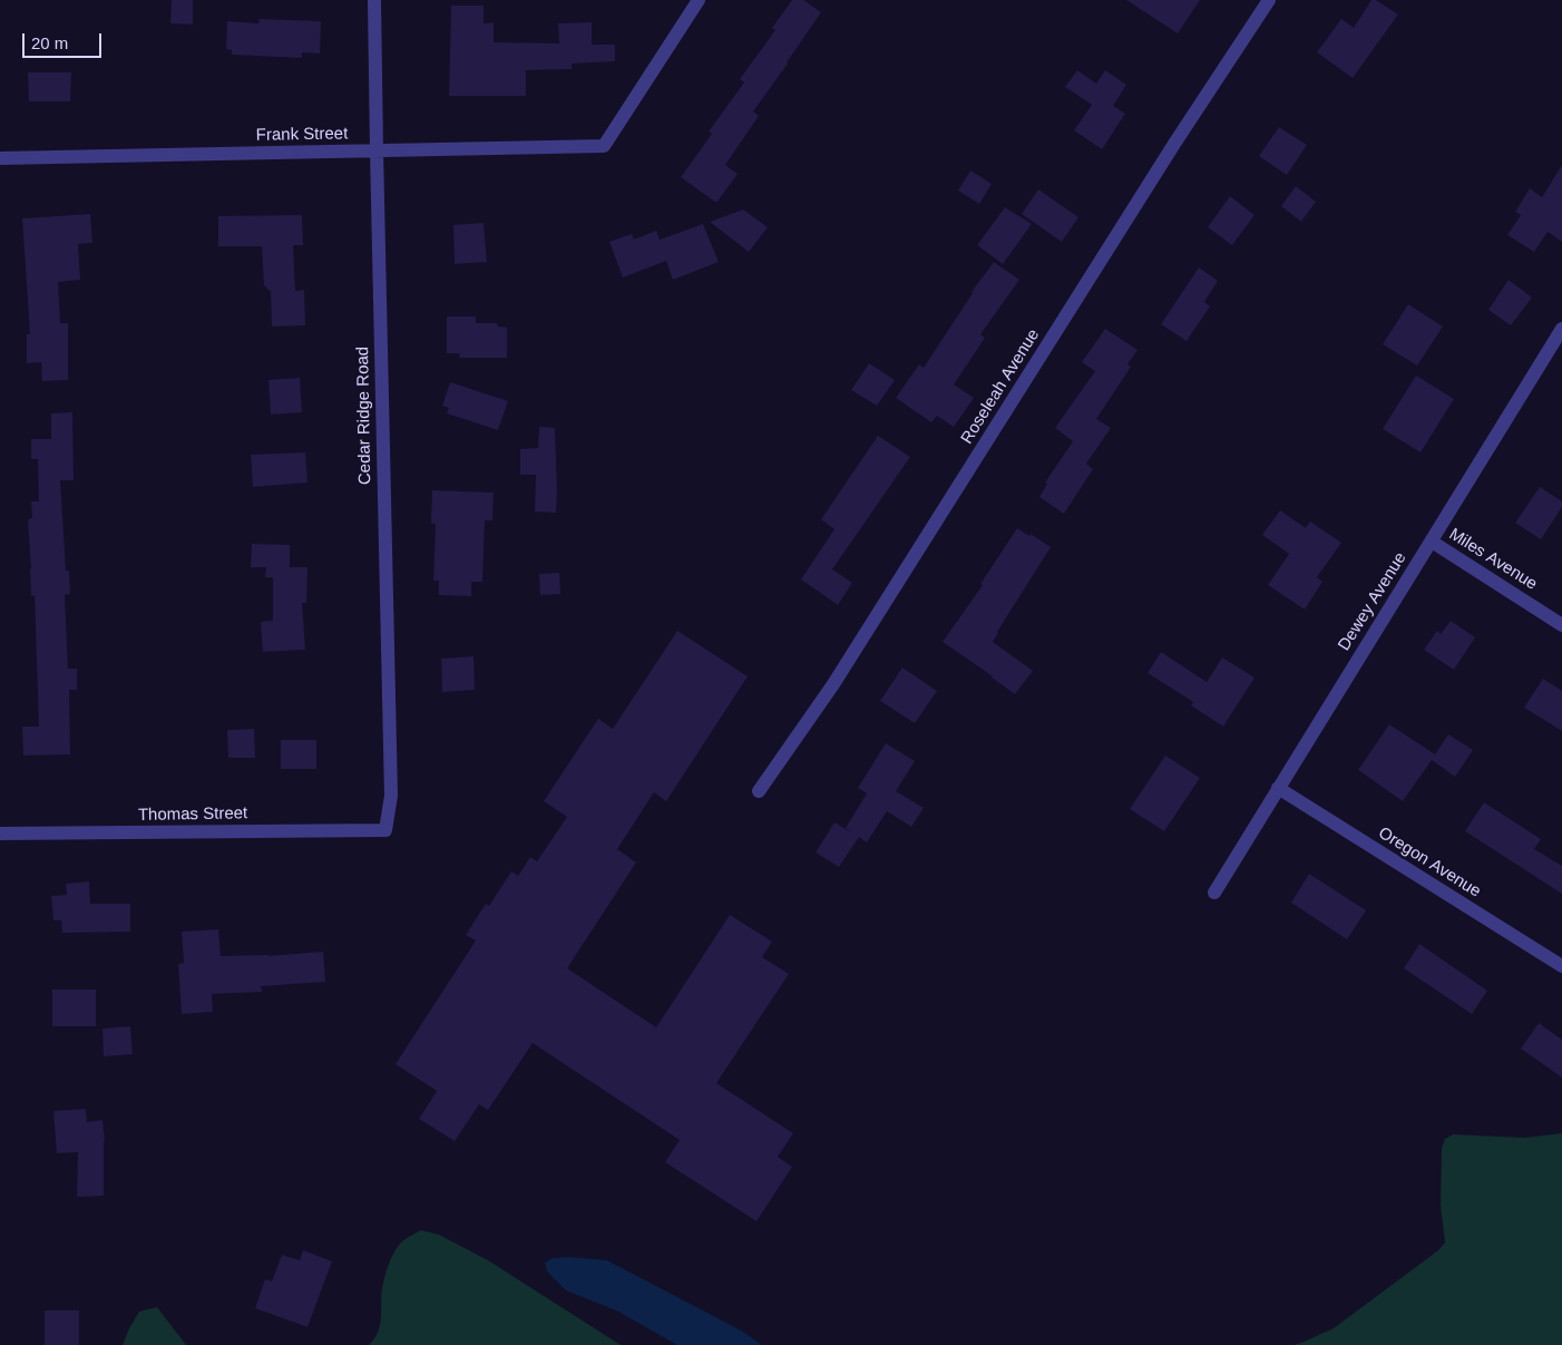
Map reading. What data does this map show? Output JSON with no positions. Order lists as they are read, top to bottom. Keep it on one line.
{"streets":{"street":["Frank Street","Roseleah Avenue","Cedar Ridge Road","Miles Avenue","Dewey Avenue","Thomas Street","Oregon Avenue"]},"crossings":[["Frank Street","Cedar Ridge Road"],["Cedar Ridge Road","Thomas Street"],["Miles Avenue","Dewey Avenue"],["Dewey Avenue","Oregon Avenue"]],"scale_bar":"20 m"}
